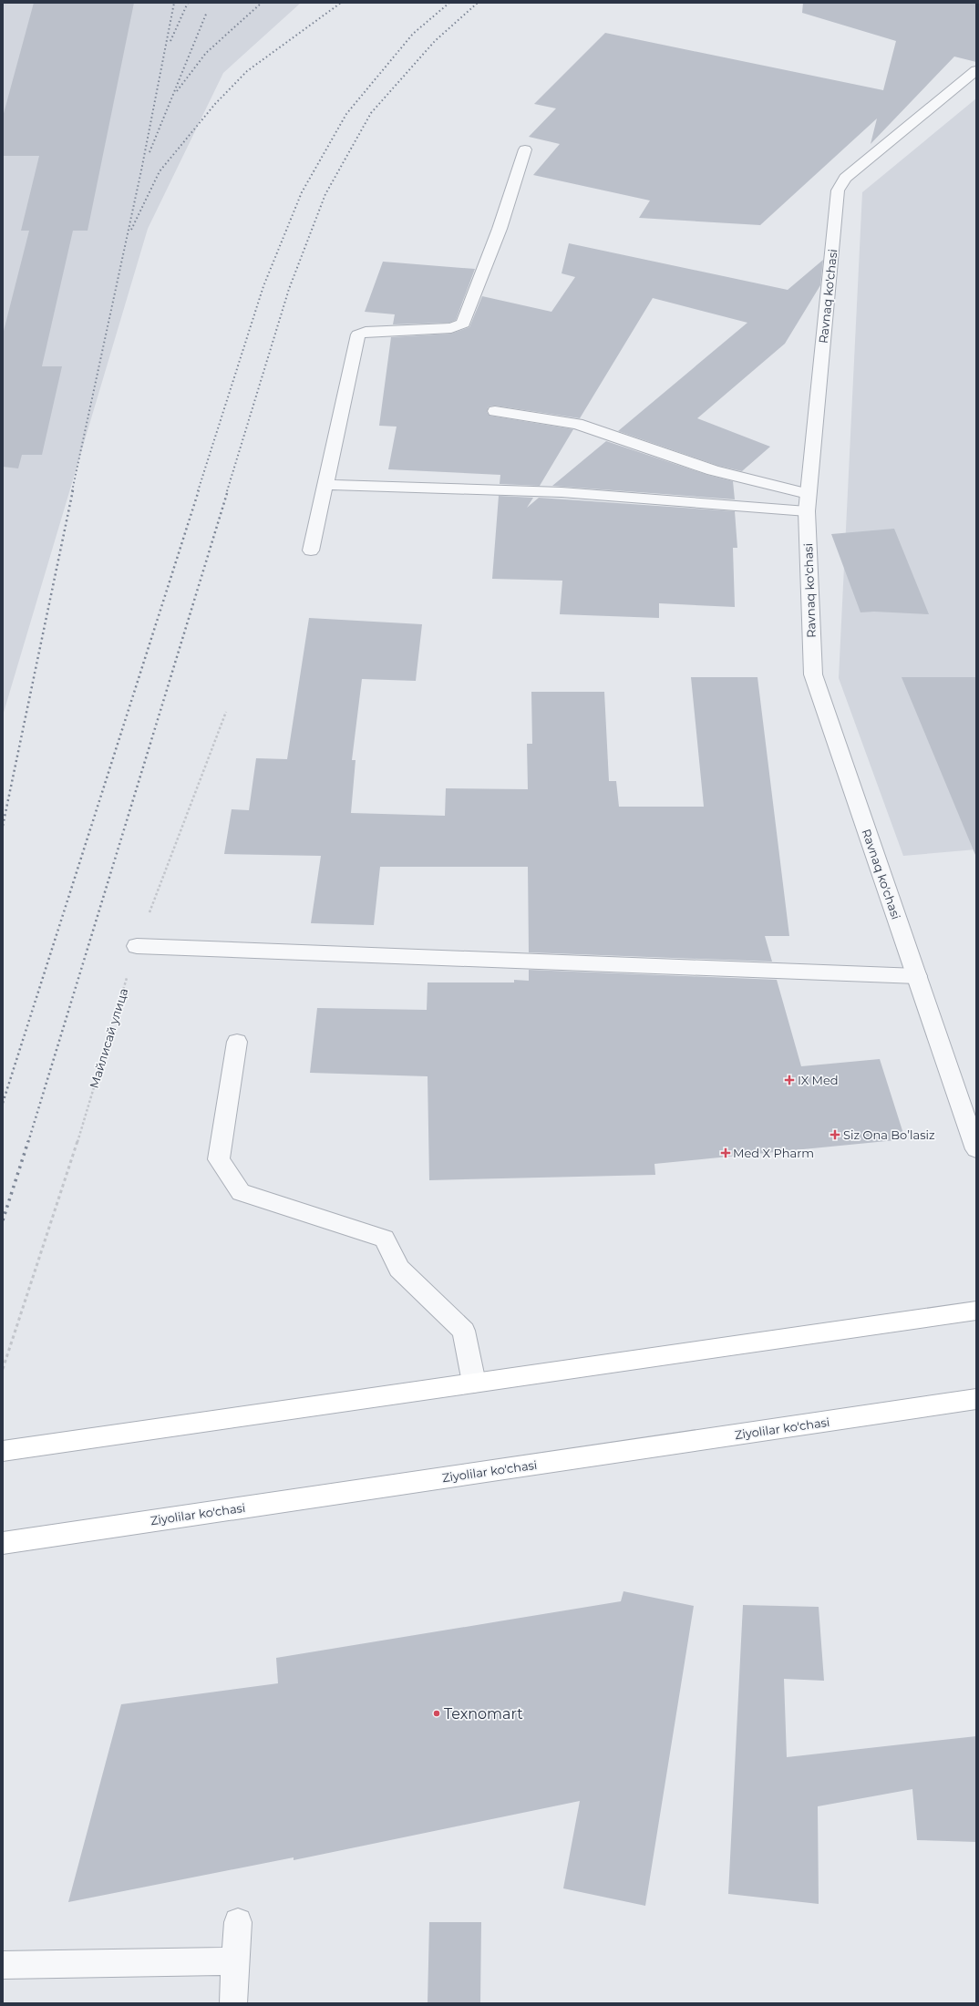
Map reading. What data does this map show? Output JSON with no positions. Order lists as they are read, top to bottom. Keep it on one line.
{"streets":{"main road":["Ziyolilar ko'chasi"],"street":["Ravnaq ko'chasi"],"path":["Майлисай улица"]},"places":{"health":["IX Med","Siz Ona Bo’lasiz","Med X Pharm"],"other":["Texnomart"]}}
